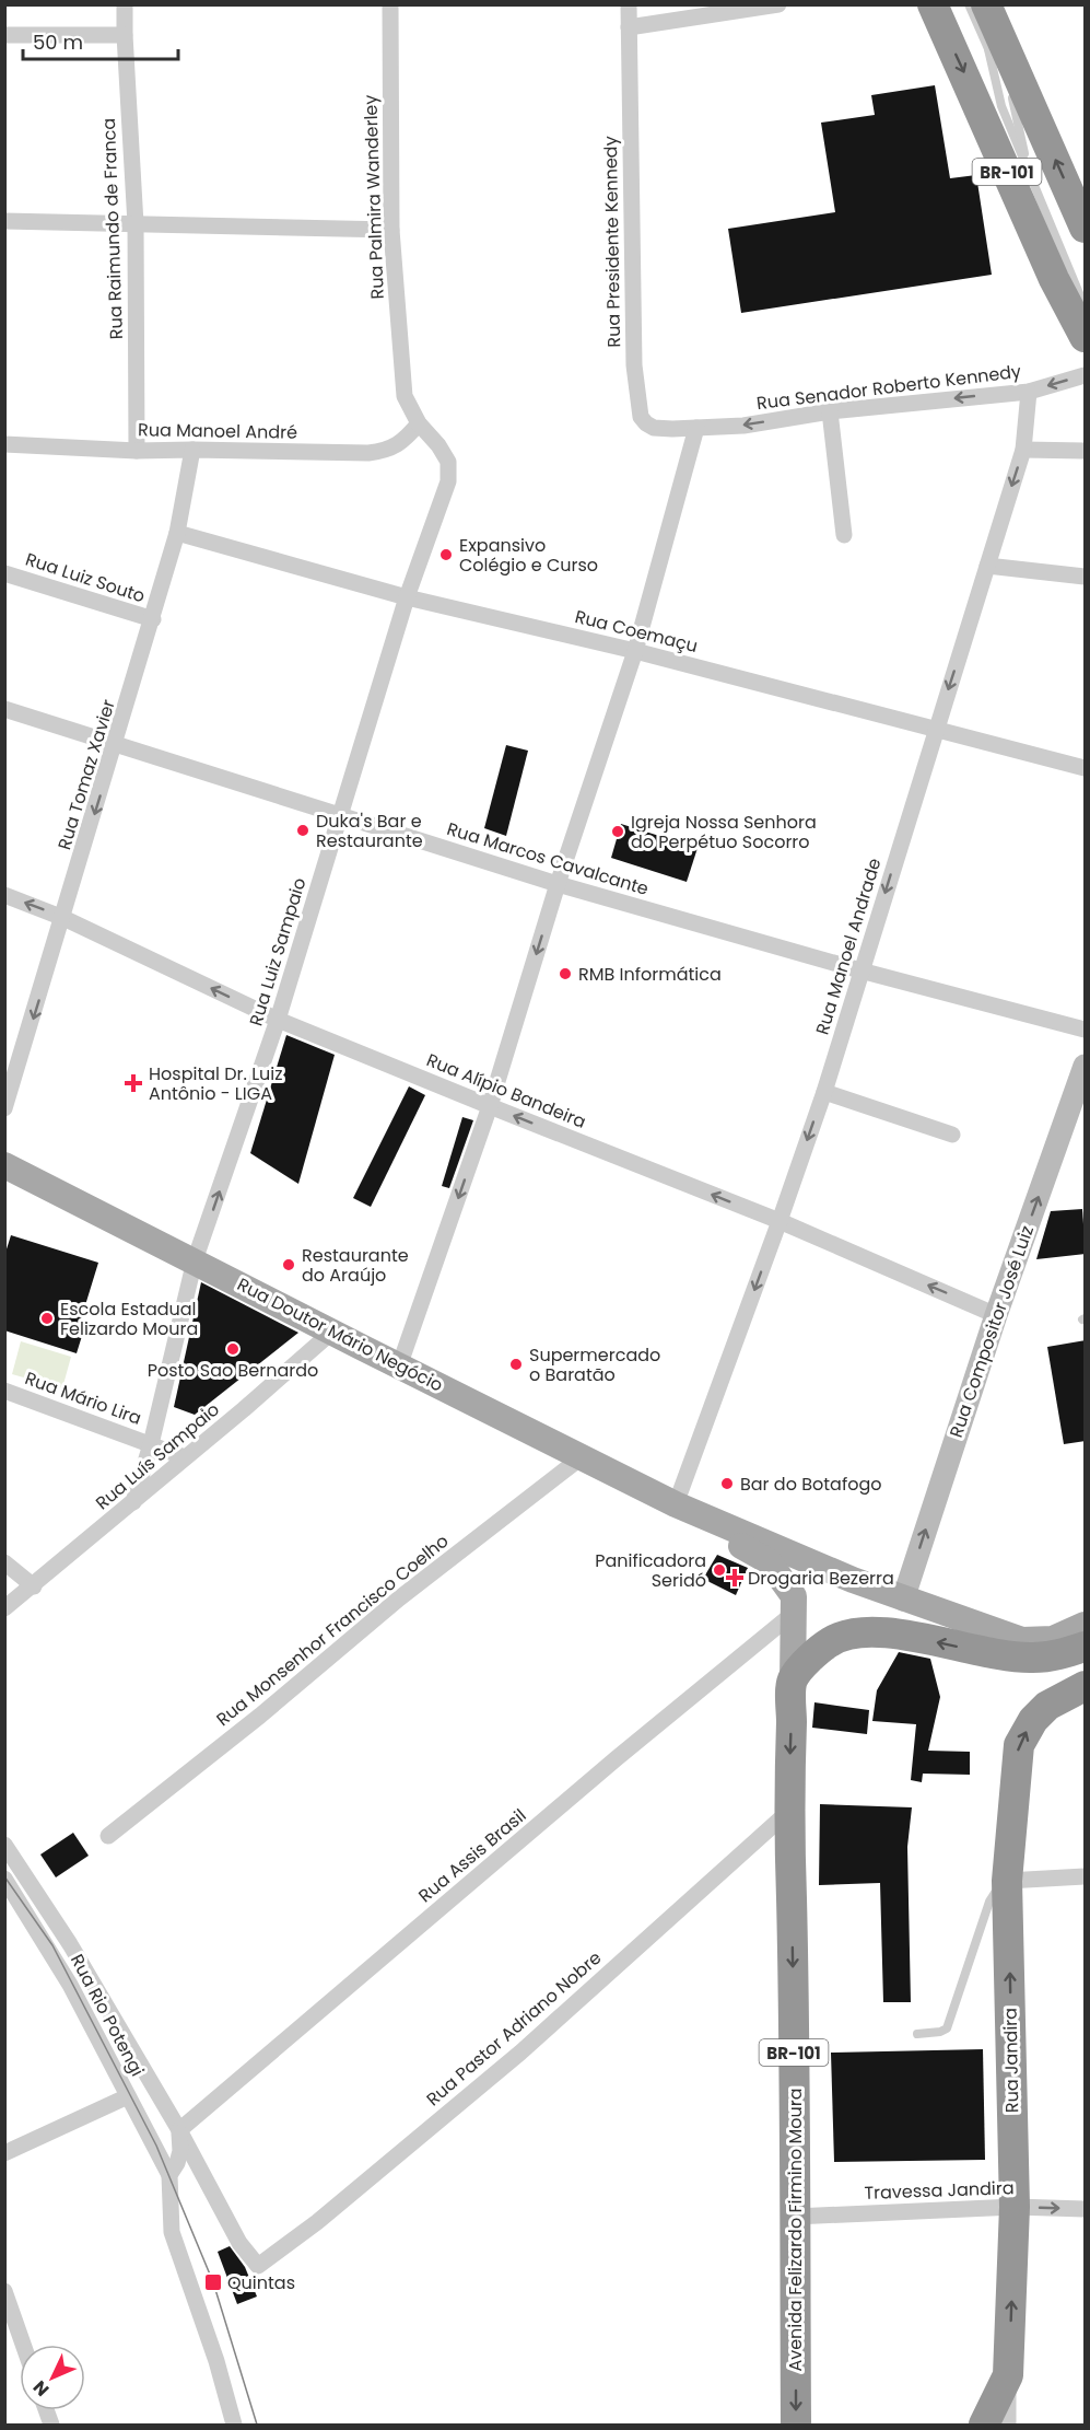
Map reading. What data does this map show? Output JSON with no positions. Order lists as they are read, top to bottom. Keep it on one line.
{"streets":{"highway":["BR-101","Rua Jandira","Avenida Felizardo Firmino Moura"],"main road":["Rua Doutor Mário Negócio"],"street":["Rua Palmira Wanderley","Rua Raimundo de Franca","Rua Presidente Kennedy","Rua Senador Roberto Kennedy","Rua Manoel André","Rua Luiz Souto","Rua Coemaçu","Rua Tomaz Xavier","Rua Marcos Cavalcante","Rua Manoel Andrade","Rua Luiz Sampaio","Rua Alípio Bandeira","Rua Compositor José Luiz","Rua Mário Lira","Rua Luís Sampaio","Rua Monsenhor Francisco Coelho","Rua Assis Brasil","Rua Rio Potengi","Rua Pastor Adriano Nobre","Travessa Jandira"]},"crossings":[["Rua Palmira Wanderley","Rua Manoel André"],["Rua Palmira Wanderley","Rua Luiz Sampaio"],["Rua Raimundo de Franca","Rua Manoel André"],["Rua Presidente Kennedy","Rua Senador Roberto Kennedy"],["Rua Senador Roberto Kennedy","Rua Manoel Andrade"],["Rua Manoel André","Rua Tomaz Xavier"],["Rua Manoel André","Rua Luiz Sampaio"],["Rua Luiz Souto","Rua Tomaz Xavier"],["Rua Coemaçu","Rua Tomaz Xavier"],["Rua Coemaçu","Rua Manoel Andrade"],["Rua Coemaçu","Rua Luiz Sampaio"],["Rua Tomaz Xavier","Rua Marcos Cavalcante"],["Rua Tomaz Xavier","Rua Alípio Bandeira"],["Rua Marcos Cavalcante","Rua Manoel Andrade"],["Rua Marcos Cavalcante","Rua Luiz Sampaio"],["Rua Manoel Andrade","Rua Alípio Bandeira"],["Rua Manoel Andrade","Rua Doutor Mário Negócio"],["Rua Luiz Sampaio","Rua Alípio Bandeira"],["Rua Luiz Sampaio","Rua Doutor Mário Negócio"],["Rua Luiz Sampaio","Rua Mário Lira"],["Rua Luiz Sampaio","Rua Luís Sampaio"],["Rua Alípio Bandeira","Rua Compositor José Luiz"],["Rua Compositor José Luiz","Rua Doutor Mário Negócio"],["Rua Doutor Mário Negócio","Rua Luís Sampaio"],["Rua Doutor Mário Negócio","Rua Monsenhor Francisco Coelho"],["Rua Doutor Mário Negócio","Rua Assis Brasil"],["Rua Doutor Mário Negócio","Avenida Felizardo Firmino Moura"],["Rua Mário Lira","Rua Luís Sampaio"],["Rua Assis Brasil","Rua Rio Potengi"],["Rua Rio Potengi","Rua Pastor Adriano Nobre"],["Rua Pastor Adriano Nobre","Avenida Felizardo Firmino Moura"],["Rua Jandira","Travessa Jandira"],["Travessa Jandira","Avenida Felizardo Firmino Moura"]],"one_way":["Rua Senador Roberto Kennedy","Rua Tomaz Xavier","Rua Manoel Andrade","Rua Alípio Bandeira","Rua Compositor José Luiz","Rua Jandira","Avenida Felizardo Firmino Moura"],"places":{"other":["Expansivo Colégio e Curso","Duka's Bar e Restaurante","Igreja Nossa Senhora do Perpétuo Socorro","RMB Informática","Restaurante do Araújo","Escola Estadual Felizardo Moura","Posto Sao Bernardo","Supermercado o Baratão","Bar do Botafogo","Panificadora Seridó"],"health":["Hospital Dr. Luiz Antônio - LIGA","Drogaria Bezerra"],"transit":["Quintas"]},"scale_bar":"50 m","north":"bottom left"}
